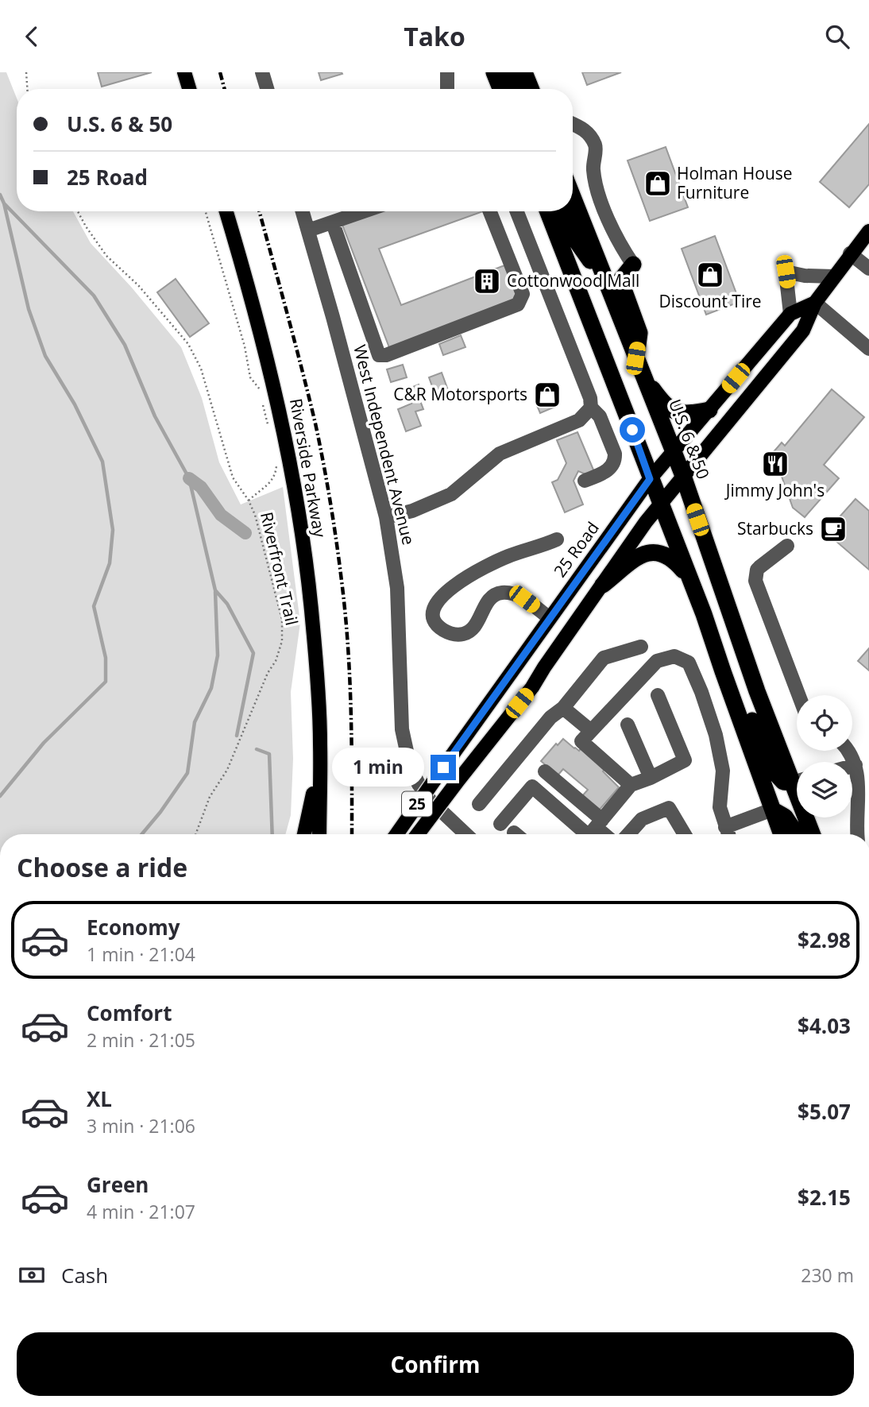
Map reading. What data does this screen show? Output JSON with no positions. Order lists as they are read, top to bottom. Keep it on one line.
{"streets":{"highway":["U.S. 6 & 50"],"main road":["Riverside Parkway","25 Road","25"],"street":["West Independent Avenue"],"path":["Riverfront Trail"]},"crossings":[["U.S. 6 & 50","25 Road"]],"places":{"shop":["Holman House Furniture","Discount Tire","C&R Motorsports"],"building":["Cottonwood Mall"],"restaurant":["Jimmy John's"],"cafe":["Starbucks"]},"page":{"header":"Tako","banner":["U.S. 6 & 50","25 Road"],"bubble":"1 min","heading":"Choose a ride","list":[{"name":"Economy","note":"1 min · 21:04","value":"$2.98"},{"name":"Comfort","note":"2 min · 21:05","value":"$4.03"},{"name":"XL","note":"3 min · 21:06","value":"$5.07"},{"name":"Green","note":"4 min · 21:07","value":"$2.15"}],"pay":["Cash","230 m"],"buttons":"Confirm"}}
